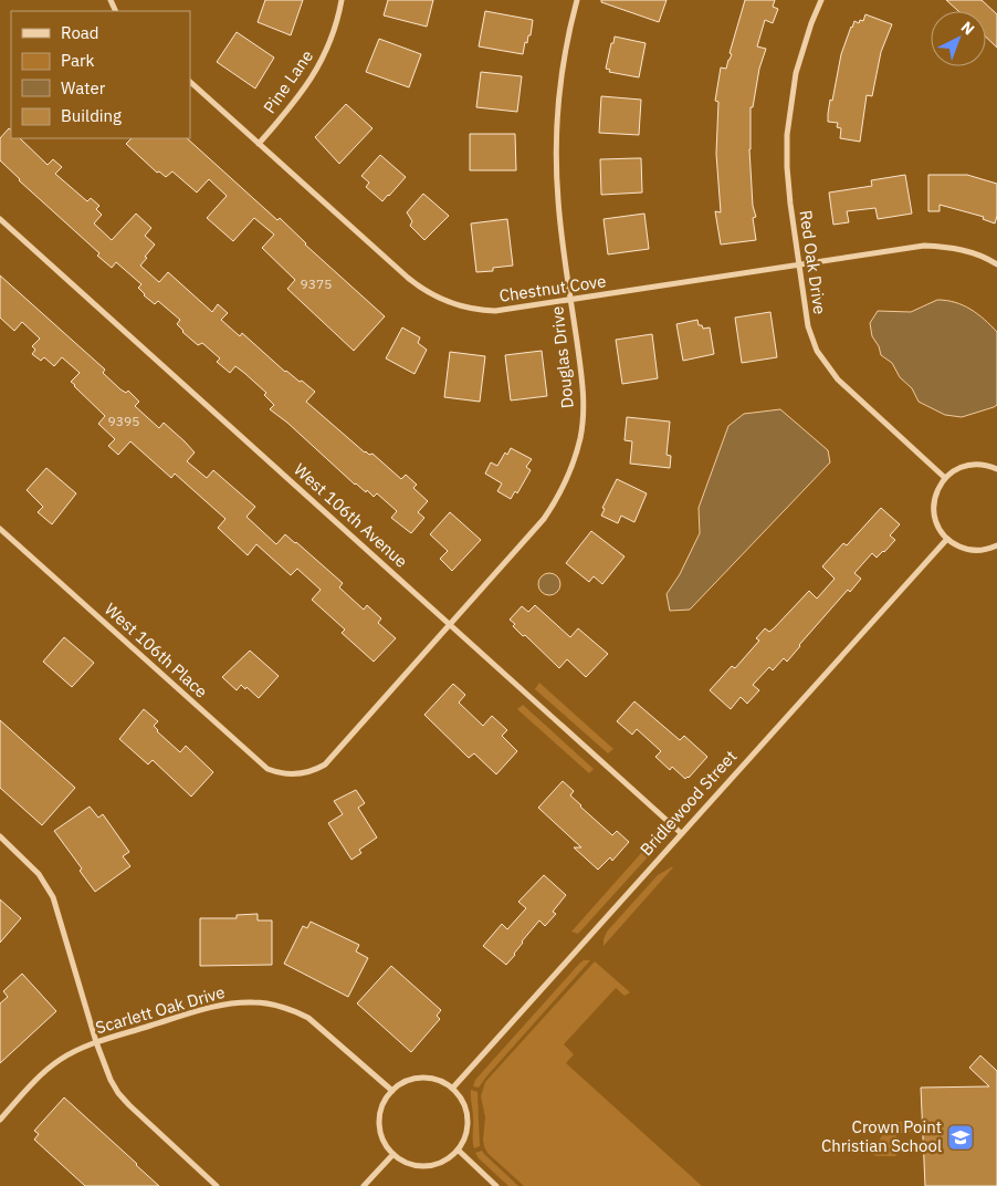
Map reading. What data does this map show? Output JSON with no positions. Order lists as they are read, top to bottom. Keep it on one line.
{"streets":{"street":["Pine Lane","Red Oak Drive","Chestnut Cove","Douglas Drive","West 106th Avenue","West 106th Place","Bridlewood Street","Scarlett Oak Drive"]},"crossings":[["Pine Lane","Chestnut Cove"],["Red Oak Drive","Chestnut Cove"],["Chestnut Cove","Douglas Drive"],["Douglas Drive","West 106th Avenue"],["Douglas Drive","West 106th Place"],["West 106th Avenue","Bridlewood Street"],["Bridlewood Street","Scarlett Oak Drive"]],"places":{"school or university":["Crown Point Christian School"]},"house_numbers":["9375","9395"],"legend":["Road","Park","Water","Building"],"north":"top right"}
